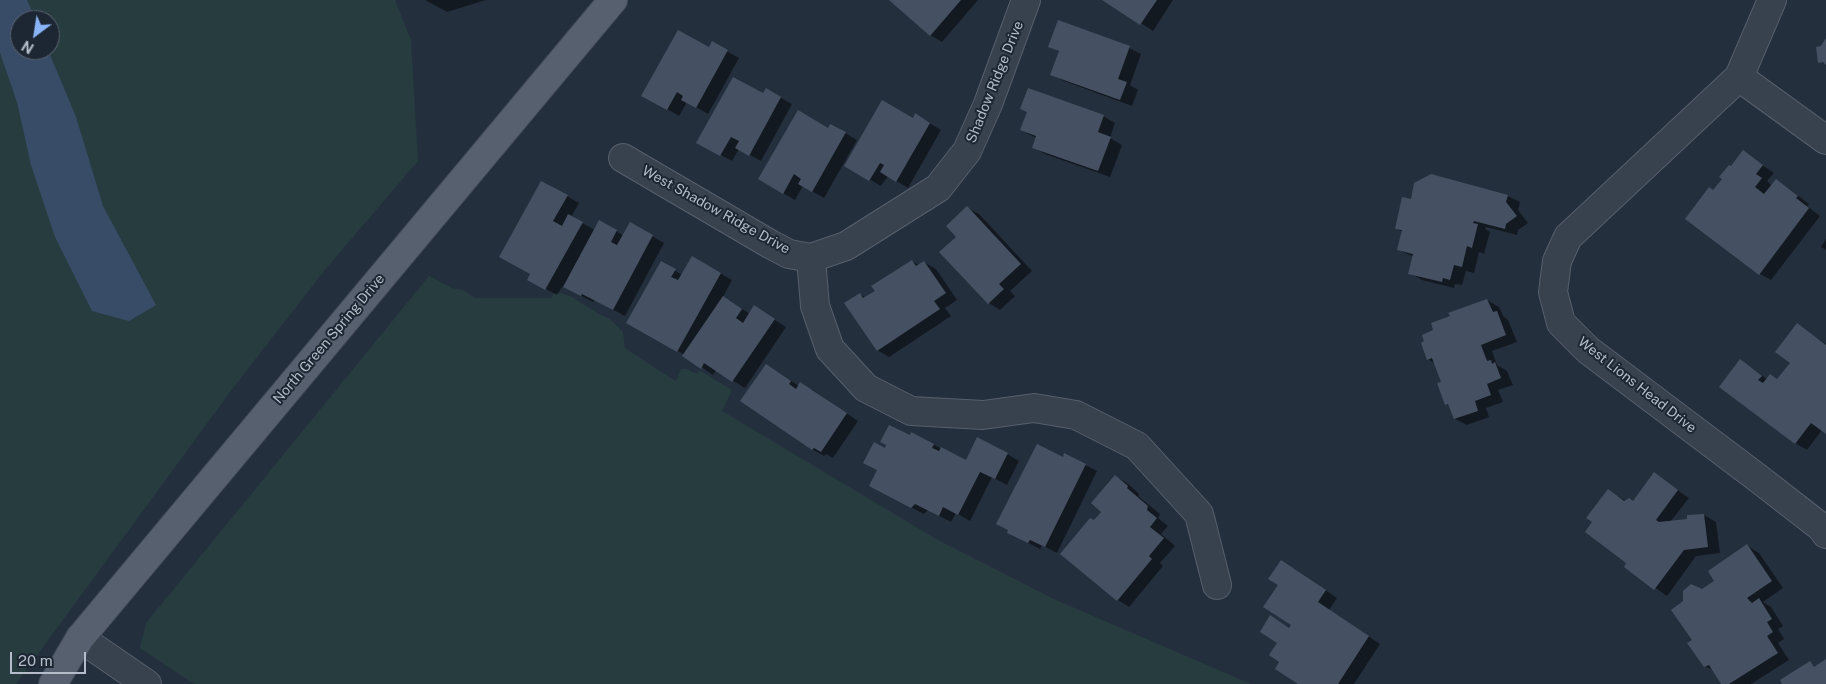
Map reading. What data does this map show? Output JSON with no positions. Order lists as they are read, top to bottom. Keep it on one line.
{"streets":{"main road":["North Green Spring Drive"],"street":["Shadow Ridge Drive","West Shadow Ridge Drive","West Lions Head Drive"]},"crossings":[["Shadow Ridge Drive","West Shadow Ridge Drive"]],"scale_bar":"20 m","north":"bottom left"}
